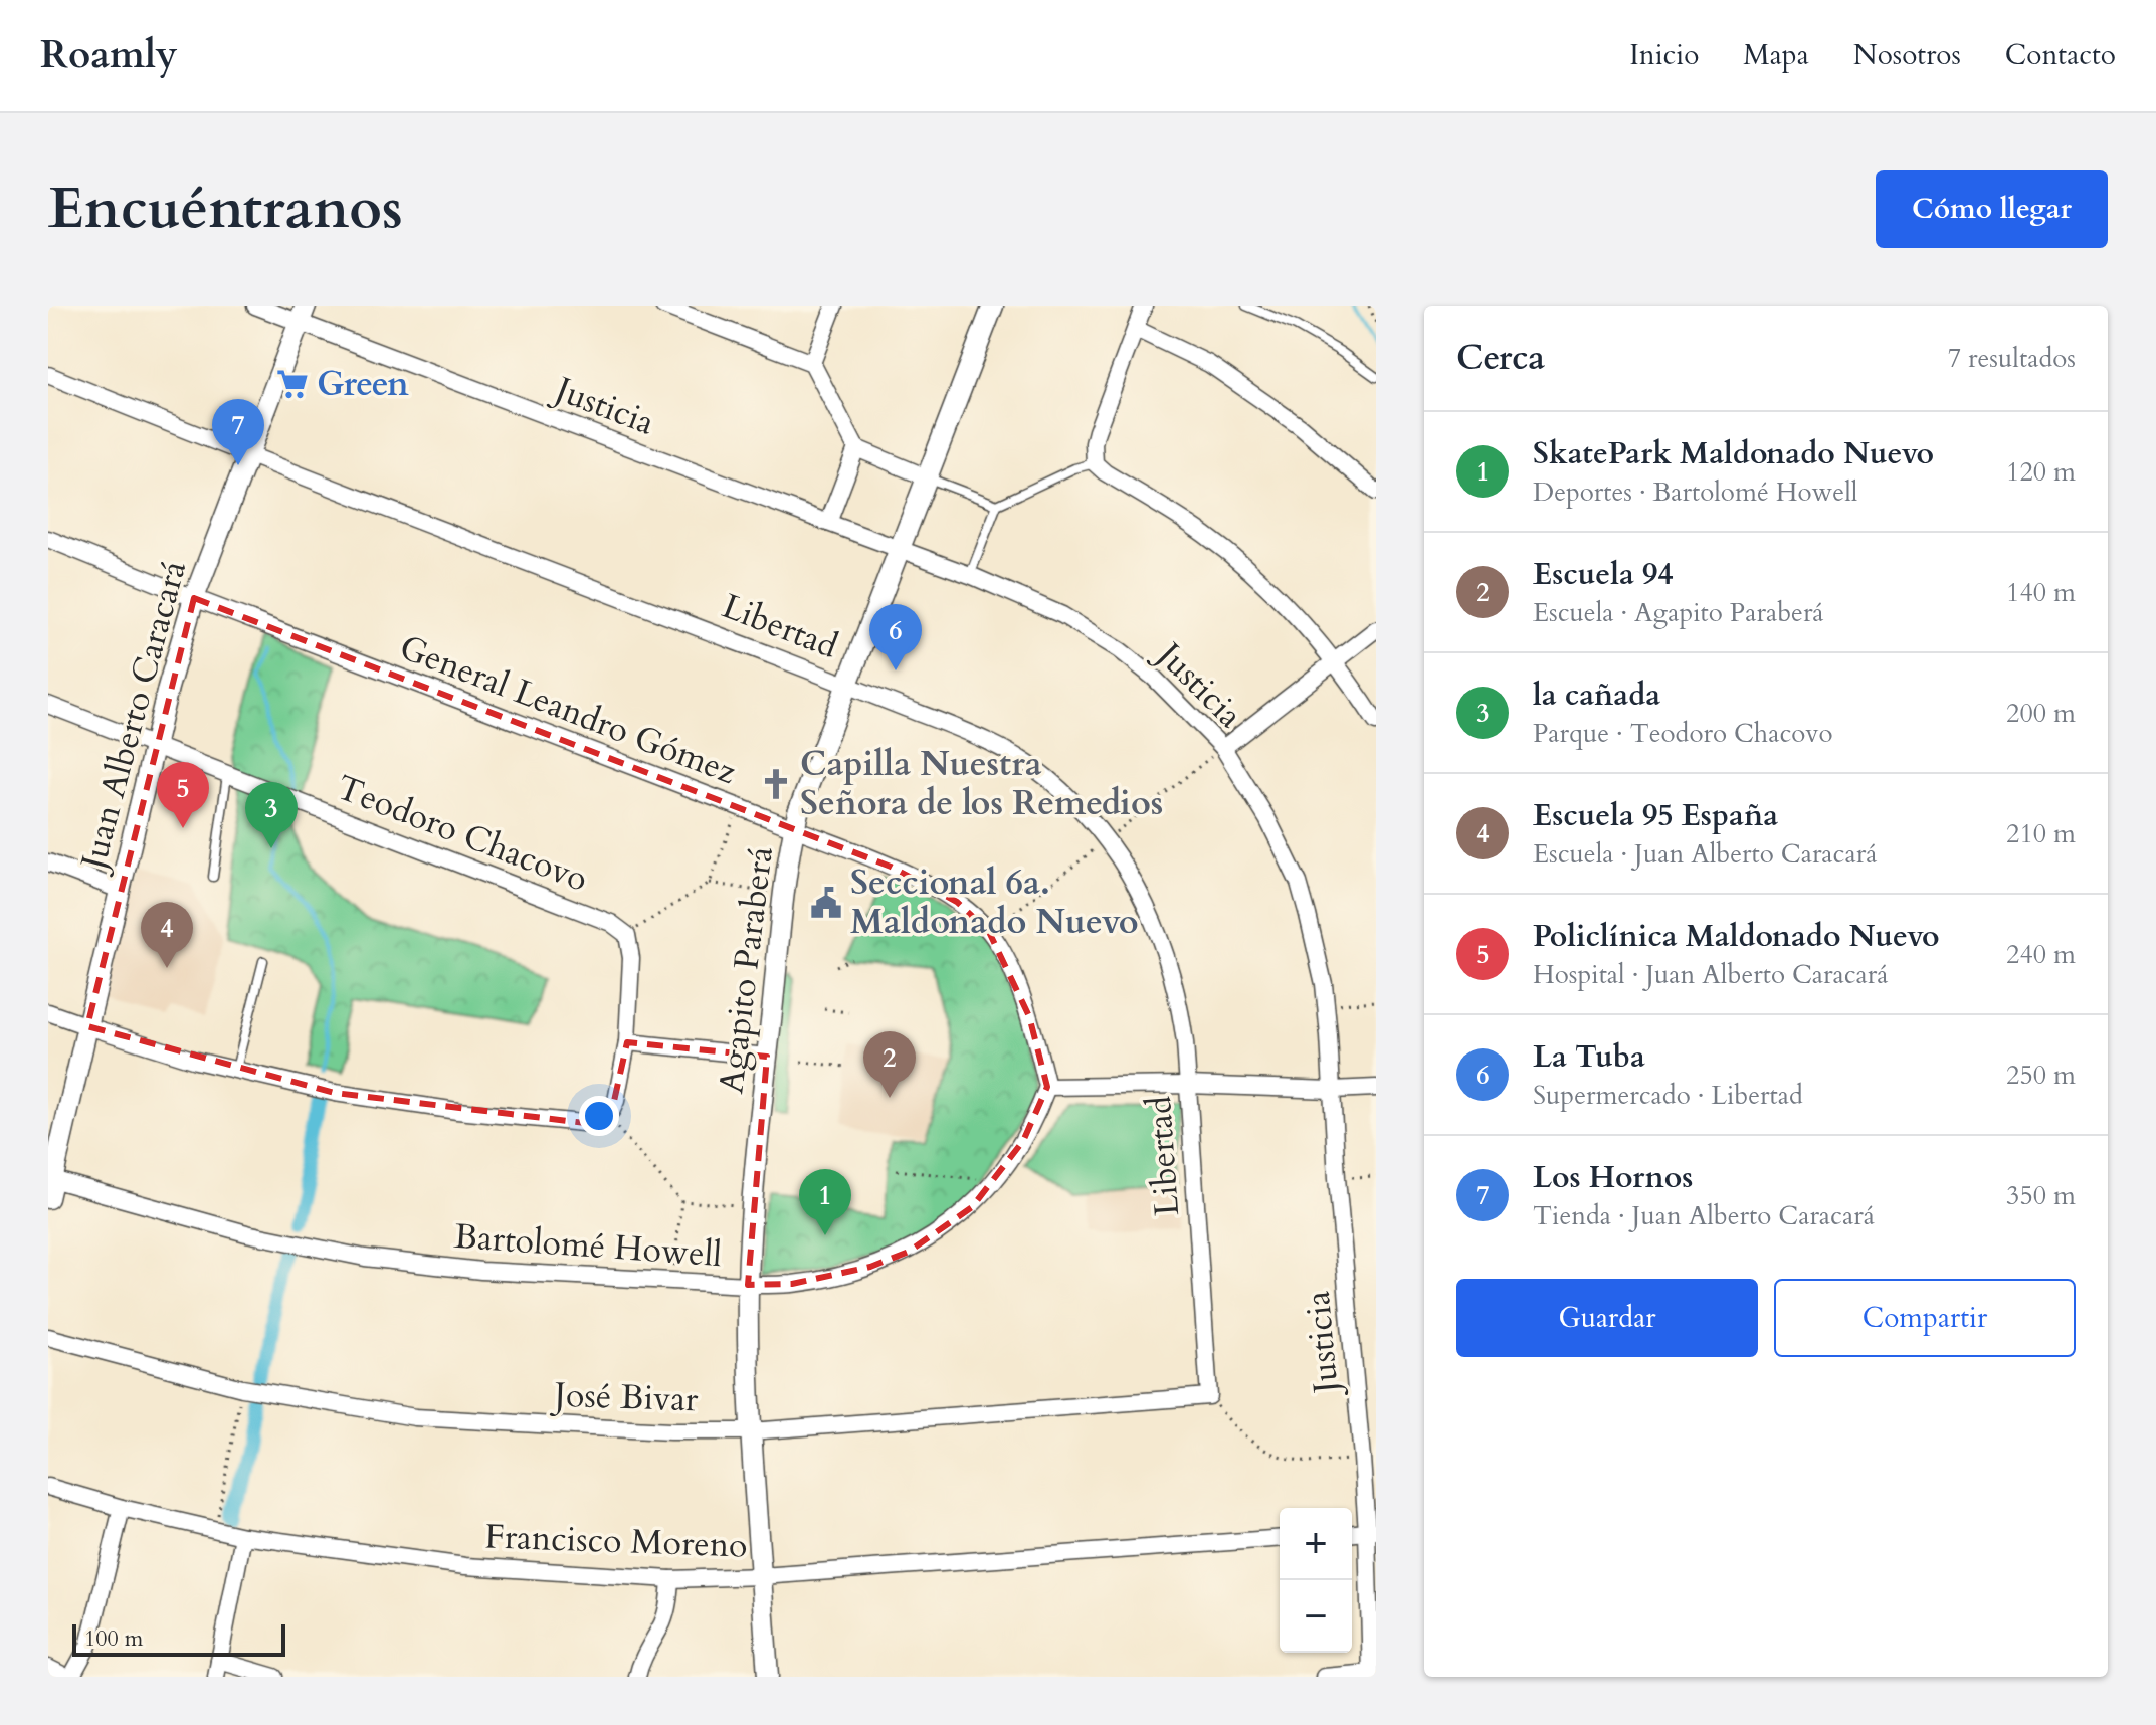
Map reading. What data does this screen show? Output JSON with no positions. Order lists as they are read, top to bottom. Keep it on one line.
{"streets":{"street":["Justicia","Libertad","General Leandro Gómez","Juan Alberto Caracará","Teodoro Chacovo","Agapito Paraberá","Bartolomé Howell","José Bivar","Francisco Moreno"]},"crossings":[["Justicia","Juan Alberto Caracará"],["Justicia","Agapito Paraberá"],["Libertad","Juan Alberto Caracará"],["Libertad","Agapito Paraberá"],["Libertad","José Bivar"],["General Leandro Gómez","Juan Alberto Caracará"],["General Leandro Gómez","Agapito Paraberá"],["General Leandro Gómez","Bartolomé Howell"],["Juan Alberto Caracará","Teodoro Chacovo"],["Juan Alberto Caracará","Bartolomé Howell"],["Agapito Paraberá","Bartolomé Howell"],["Agapito Paraberá","José Bivar"],["Agapito Paraberá","Francisco Moreno"]],"places":{"supermarket":["Green"],"church":["Capilla Nuestra Señora de los Remedios"],"public building":["Seccional 6a. Maldonado Nuevo"]},"scale_bar":"100 m","page":{"header":"Roamly","nav":["Inicio","Mapa","Nosotros","Contacto"],"buttons":["Cómo llegar",["Guardar","Compartir"]],"title":"Encuéntranos","heading":["Cerca","7 resultados"],"pins":["7","6","5","3","4","2","1"],"list":[{"mark":"1","name":"SkatePark Maldonado Nuevo","note":"Deportes · Bartolomé Howell","value":"120 m"},{"mark":"2","name":"Escuela 94","note":"Escuela · Agapito Paraberá","value":"140 m"},{"mark":"3","name":"la cañada","note":"Parque · Teodoro Chacovo","value":"200 m"},{"mark":"4","name":"Escuela 95 España","note":"Escuela · Juan Alberto Caracará","value":"210 m"},{"mark":"5","name":"Policlínica Maldonado Nuevo","note":"Hospital · Juan Alberto Caracará","value":"240 m"},{"mark":"6","name":"La Tuba","note":"Supermercado · Libertad","value":"250 m"},{"mark":"7","name":"Los Hornos","note":"Tienda · Juan Alberto Caracará","value":"350 m"}],"map_buttons":["+","−"],"scale":"100 m"}}
